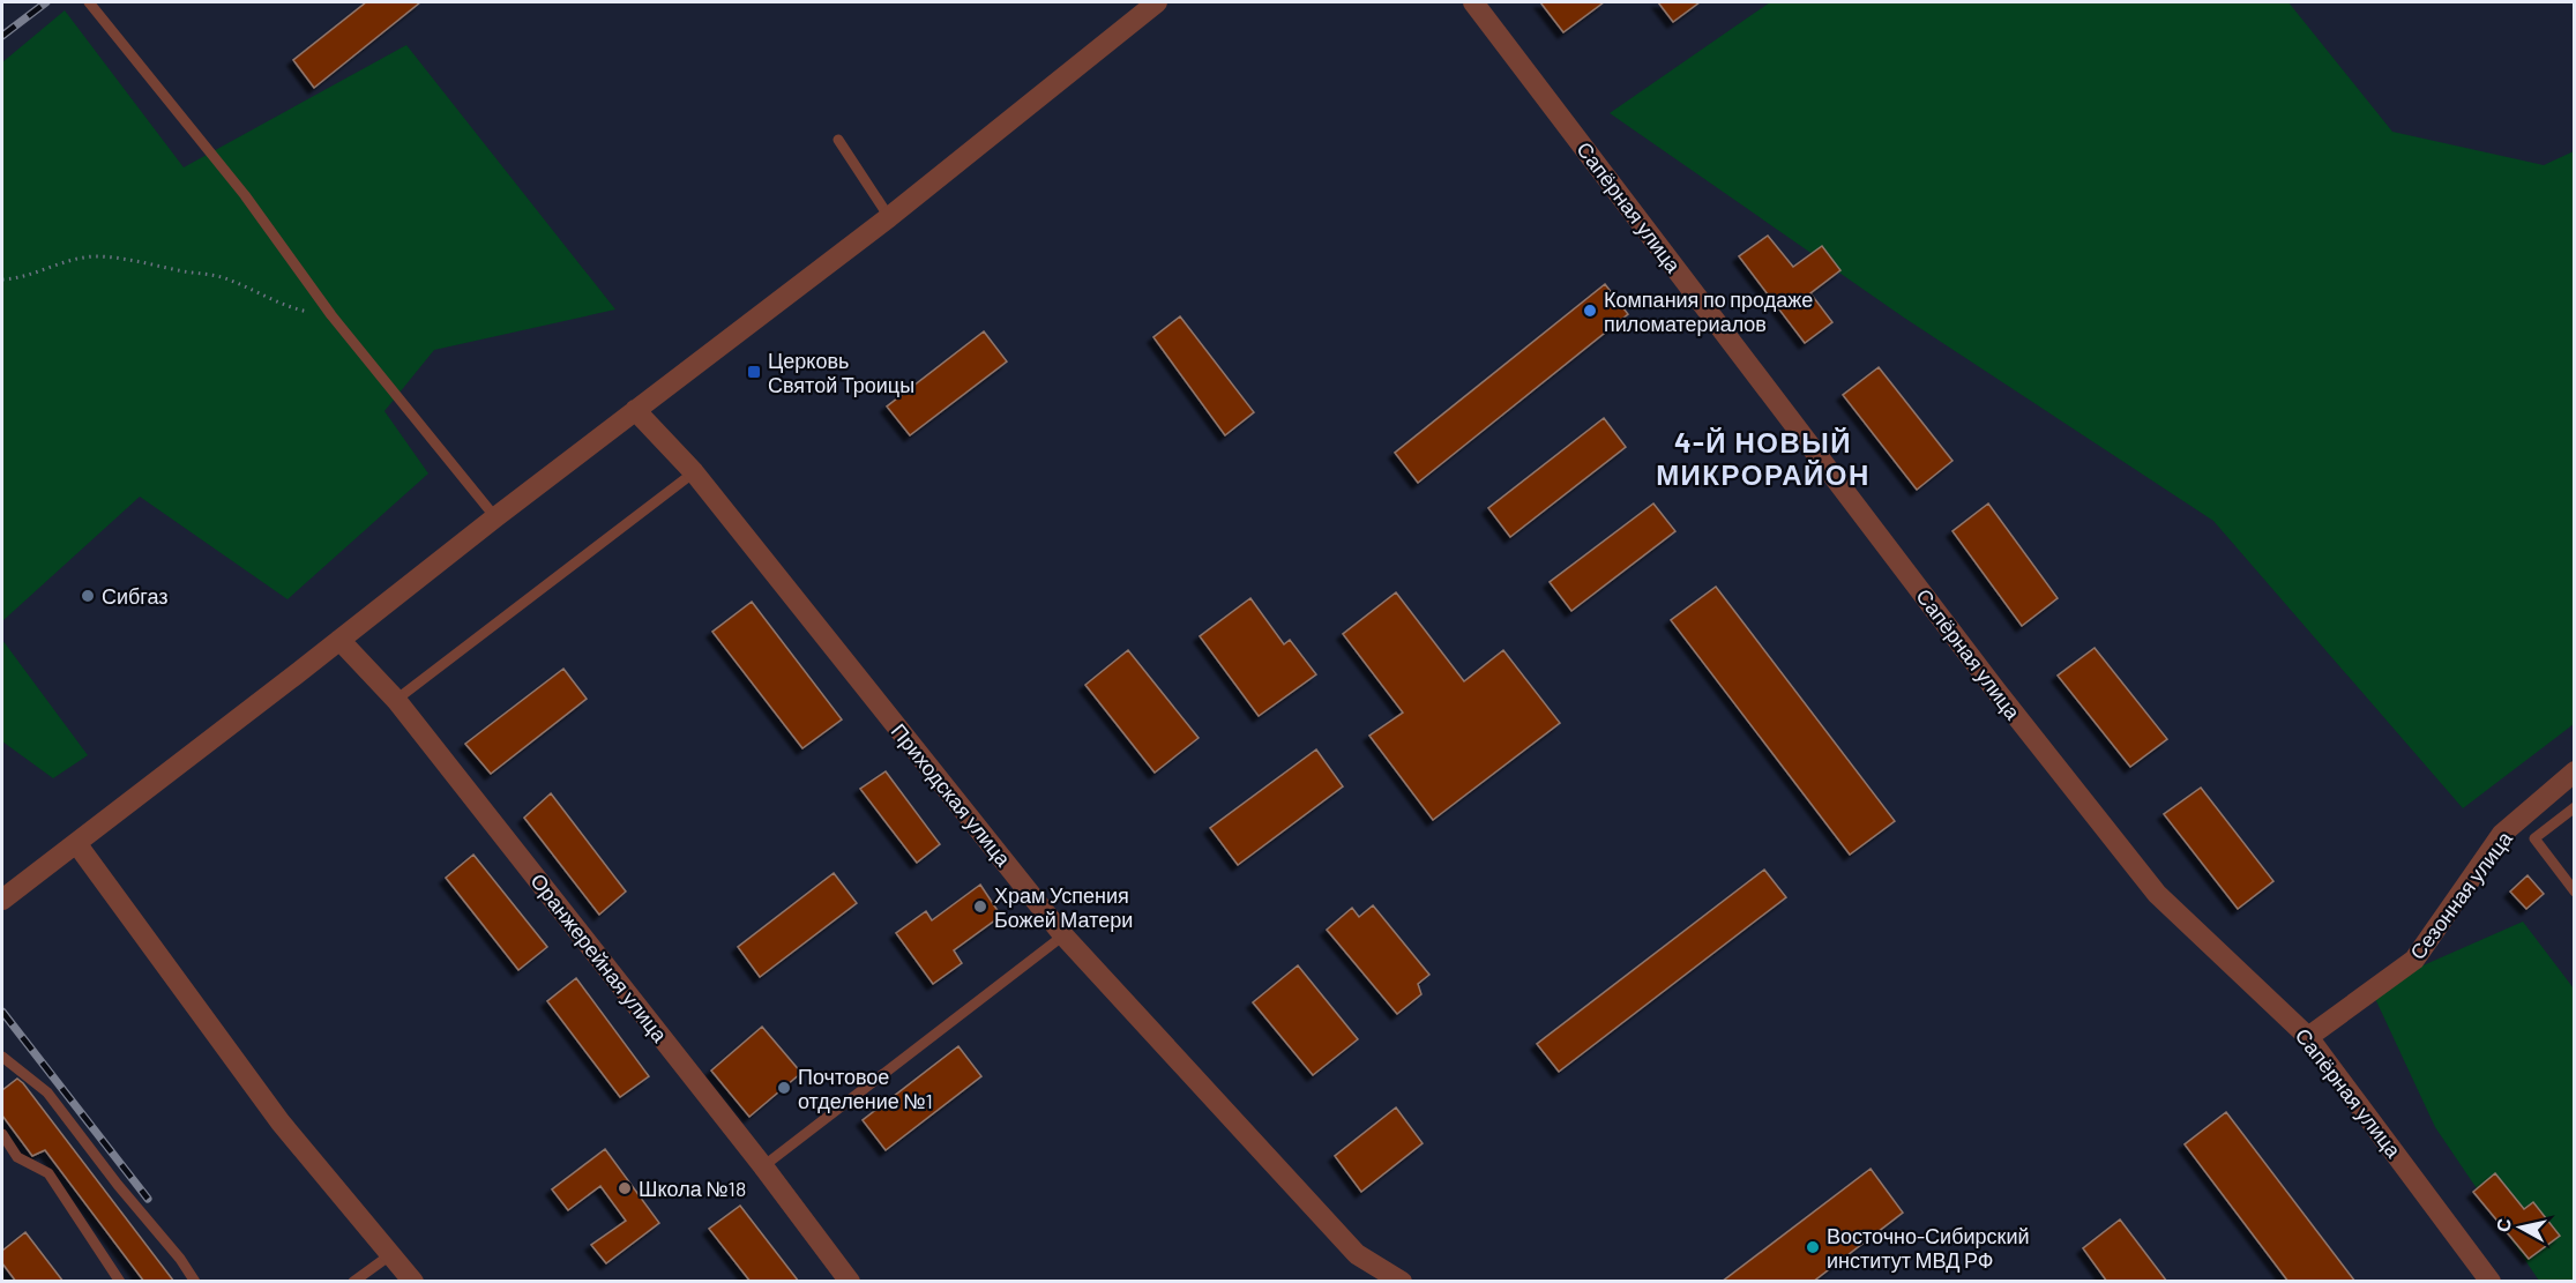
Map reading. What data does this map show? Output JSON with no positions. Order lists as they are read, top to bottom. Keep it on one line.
{"streets":{"street":["Сапёрная улица","Приходская улица","Сезонная улица","Оранжерейная улица"]},"crossings":[["Сапёрная улица","Сезонная улица"]],"districts":["4-Й НОВЫЙ МИКРОРАЙОН"],"places":{"other":["Компания по продаже пиломатериалов","Сибгаз","Храм Успения Божей Матери","Почтовое отделение №1","Школа №18","Восточно-Сибирский институт МВД РФ"],"transit":["Церковь Святой Троицы"]},"north":"left"}
